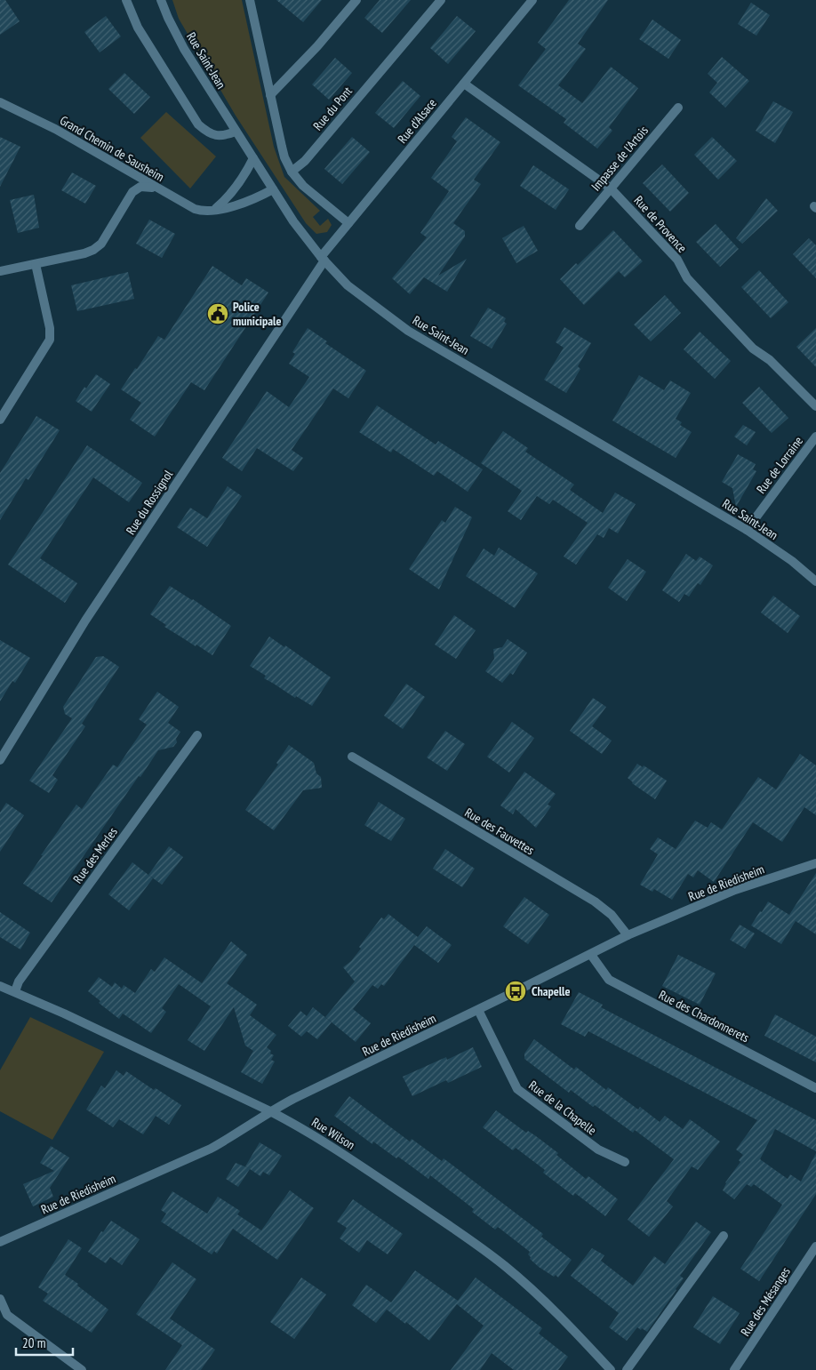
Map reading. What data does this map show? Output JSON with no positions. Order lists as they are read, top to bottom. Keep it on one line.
{"streets":{"street":["Rue Saint-Jean","Rue du Pont","Rue d'Alsace","Grand Chemin de Sausheim","Impasse de l'Artois","Rue de Provence","Rue de Lorraine","Rue du Rossignol","Rue des Fauvettes","Rue des Merles","Rue de Riedisheim","Rue des Chardonnerets","Rue de la Chapelle","Rue Wilson","Rue des Mésanges"]},"crossings":[["Rue Saint-Jean","Rue d'Alsace"],["Rue Saint-Jean","Grand Chemin de Sausheim"],["Rue Saint-Jean","Rue de Lorraine"],["Rue Saint-Jean","Rue du Rossignol"],["Rue d'Alsace","Rue de Provence"],["Rue d'Alsace","Rue du Rossignol"],["Impasse de l'Artois","Rue de Provence"],["Rue des Fauvettes","Rue de Riedisheim"],["Rue des Merles","Rue Wilson"],["Rue de Riedisheim","Rue des Chardonnerets"],["Rue de Riedisheim","Rue de la Chapelle"],["Rue de Riedisheim","Rue Wilson"]],"places":{"public building":["Police municipale"],"bus stop":["Chapelle"]},"scale_bar":"20 m"}
